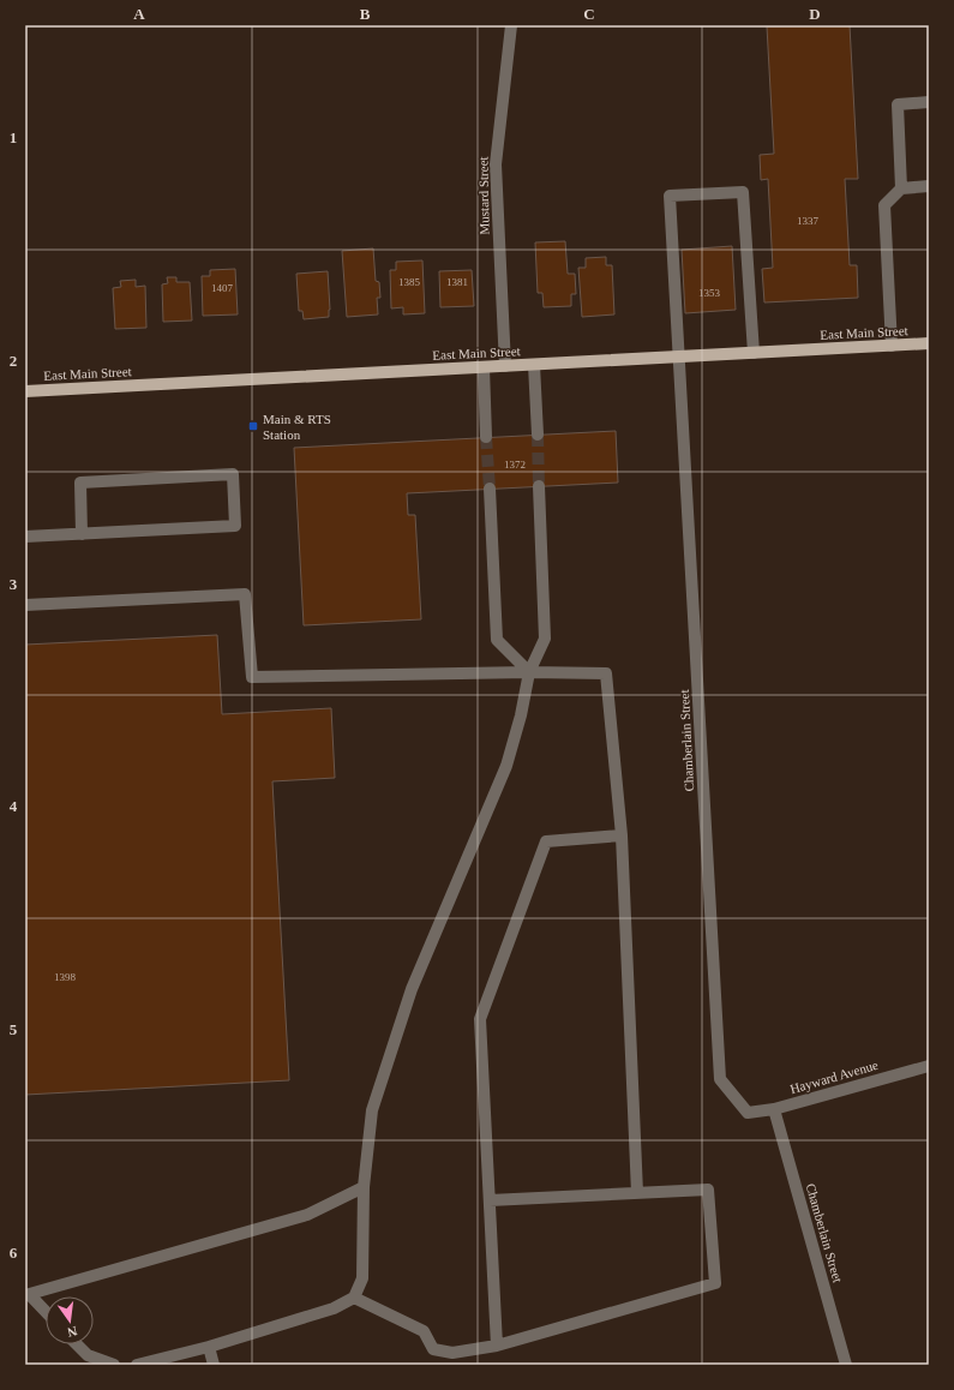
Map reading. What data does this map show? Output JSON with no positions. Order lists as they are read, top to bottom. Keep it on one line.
{"streets":{"main road":["East Main Street"],"street":["Mustard Street","Chamberlain Street","Hayward Avenue"]},"crossings":[["Mustard Street","East Main Street"],["East Main Street","Chamberlain Street"],["Chamberlain Street","Hayward Avenue"]],"places":{"transit":["Main & RTS Station"]},"house_numbers":["1337","1385","1381","1407","1353","1372","1398"],"north":"bottom","grid":{"columns":["A","B","C","D"],"rows":["1","2","3","4","5","6"]}}
